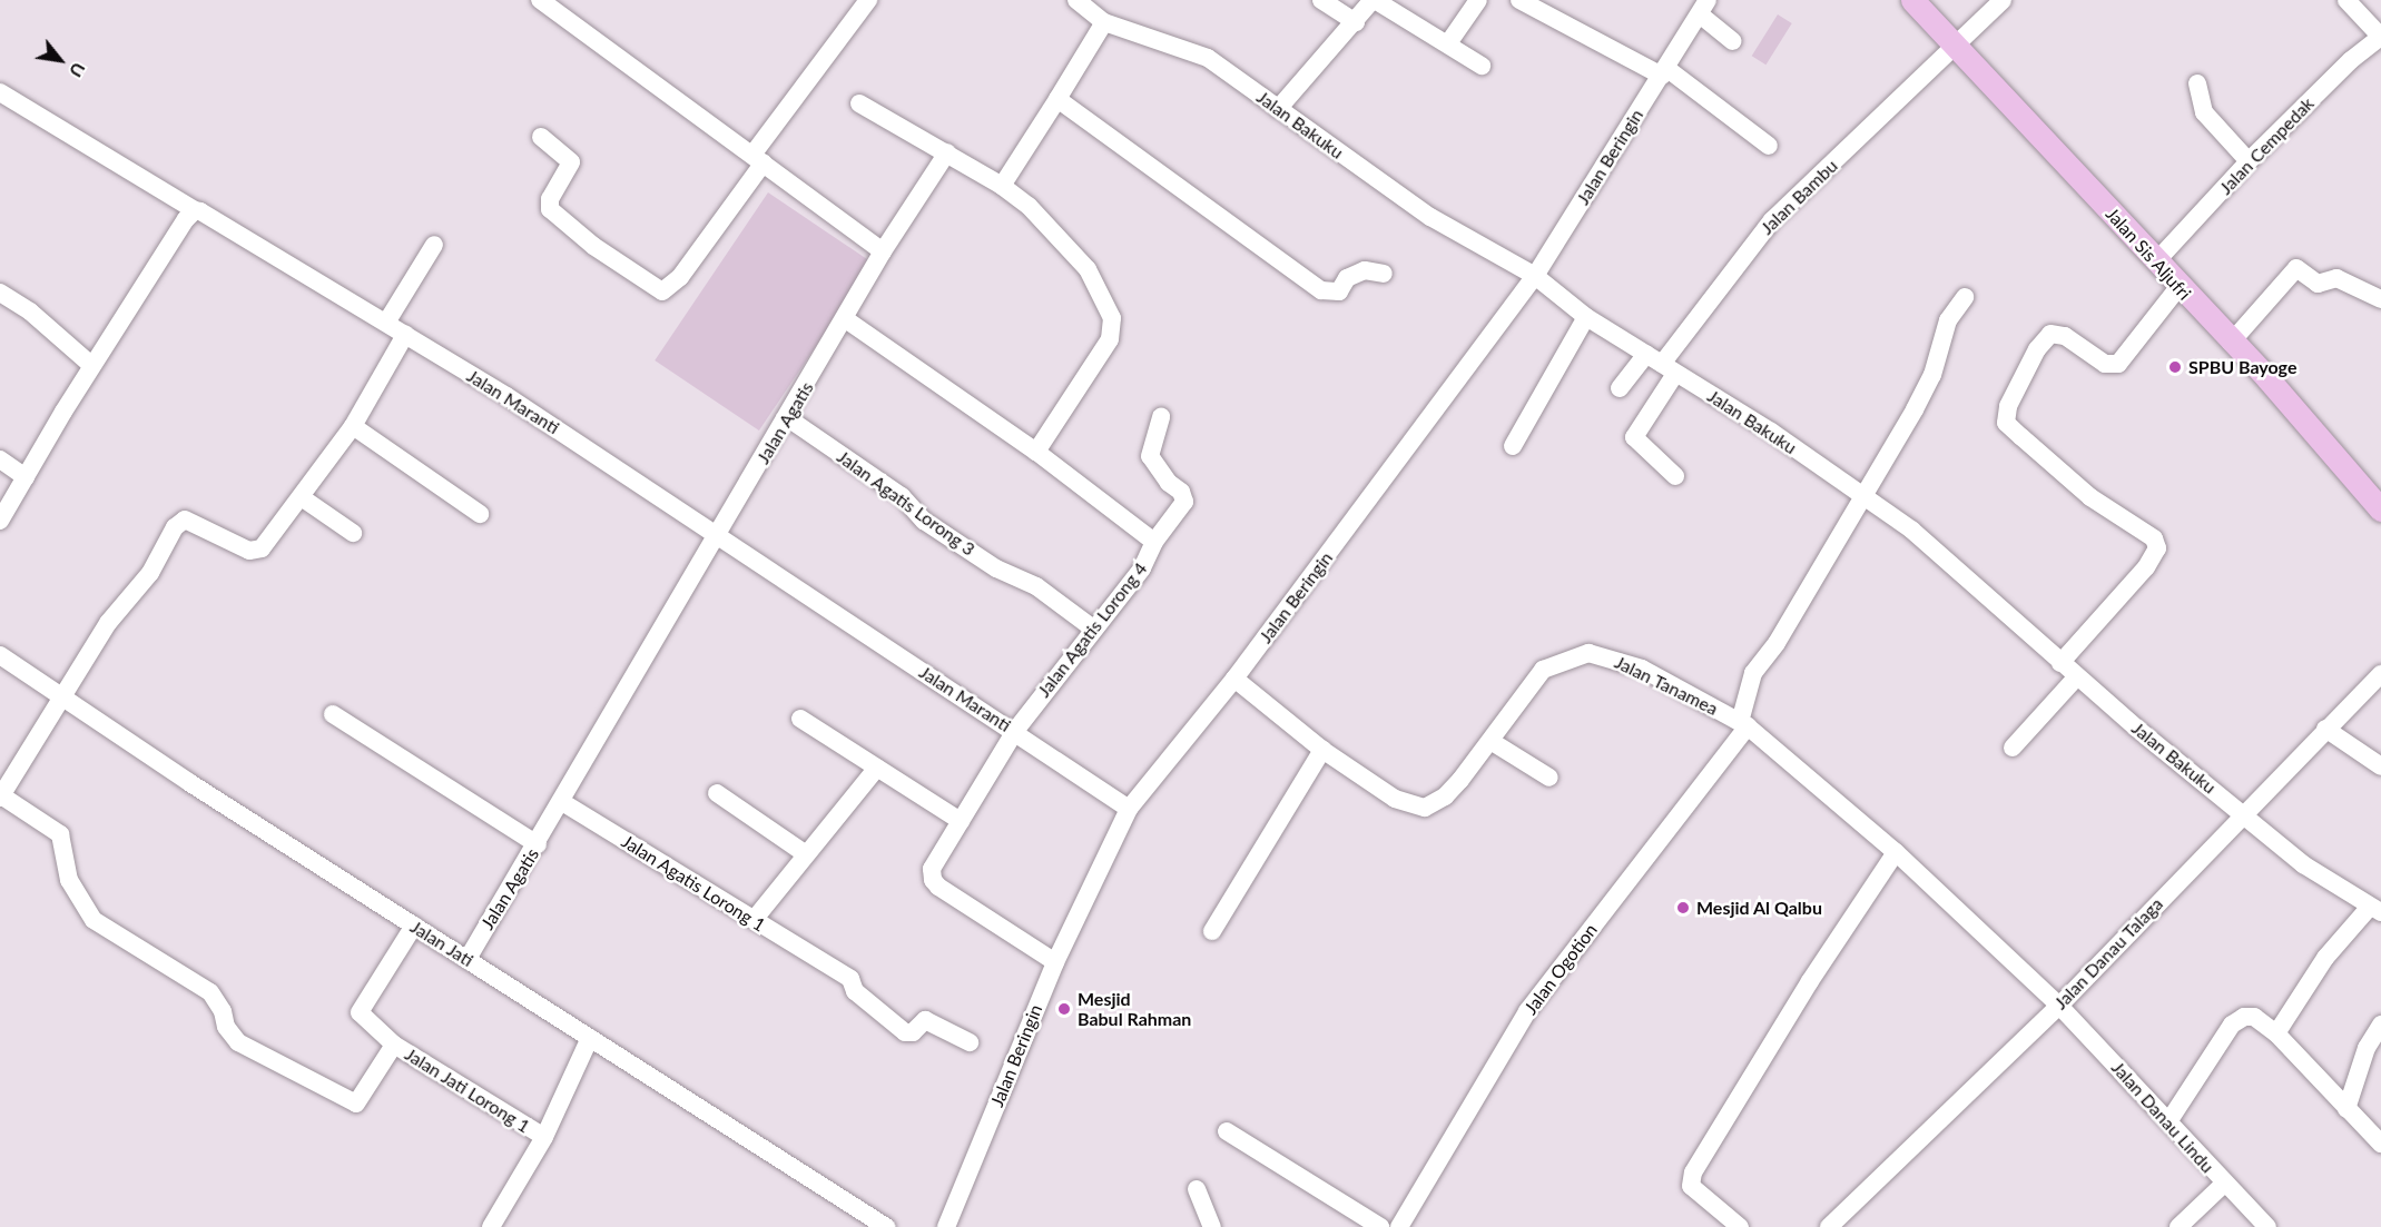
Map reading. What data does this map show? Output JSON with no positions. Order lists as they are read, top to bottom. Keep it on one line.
{"streets":{"main road":["Jalan Sis Aljufri"],"street":["Jalan Bakuku","Jalan Cempedak","Jalan Beringin","Jalan Bambu","Jalan Maranti","Jalan Agatis","Jalan Agatis Lorong 3","Jalan Agatis Lorong 4","Jalan Tanamea","Jalan Agatis Lorong 1","Jalan Jati","Jalan Danau Talaga","Jalan Ogotion","Jalan Jati Lorong 1","Jalan Danau Lindu"]},"crossings":[["Jalan Bakuku","Jalan Beringin"],["Jalan Bakuku","Jalan Bambu"],["Jalan Bakuku","Jalan Danau Talaga"],["Jalan Cempedak","Jalan Sis Aljufri"],["Jalan Beringin","Jalan Maranti"],["Jalan Beringin","Jalan Agatis Lorong 4"],["Jalan Beringin","Jalan Tanamea"],["Jalan Bambu","Jalan Sis Aljufri"],["Jalan Maranti","Jalan Agatis"],["Jalan Maranti","Jalan Agatis Lorong 4"],["Jalan Agatis","Jalan Agatis Lorong 3"],["Jalan Agatis","Jalan Agatis Lorong 4"],["Jalan Agatis","Jalan Agatis Lorong 1"],["Jalan Agatis","Jalan Jati"],["Jalan Agatis Lorong 3","Jalan Agatis Lorong 4"],["Jalan Tanamea","Jalan Danau Talaga"],["Jalan Tanamea","Jalan Ogotion"],["Jalan Tanamea","Jalan Danau Lindu"],["Jalan Jati","Jalan Jati Lorong 1"],["Jalan Danau Talaga","Jalan Danau Lindu"]],"places":["SPBU Bayoge","Mesjid Al Qalbu","Mesjid Babul Rahman"],"north":"bottom right"}
